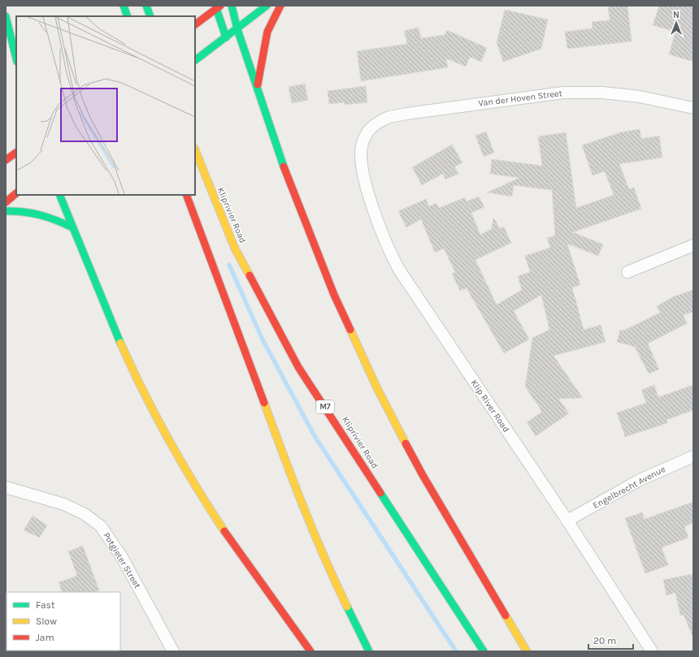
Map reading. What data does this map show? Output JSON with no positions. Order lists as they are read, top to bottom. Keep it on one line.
{"streets":{"main road":["Kliprivier Road","M7"],"street":["Van der Hoven Street","Klip River Road","Engelbrecht Avenue","Potgieter Street"]},"crossings":[["Van der Hoven Street","Klip River Road"],["Klip River Road","Engelbrecht Avenue"]],"legend":["Fast","Slow","Jam"],"scale_bar":"20 m","north":"top"}
